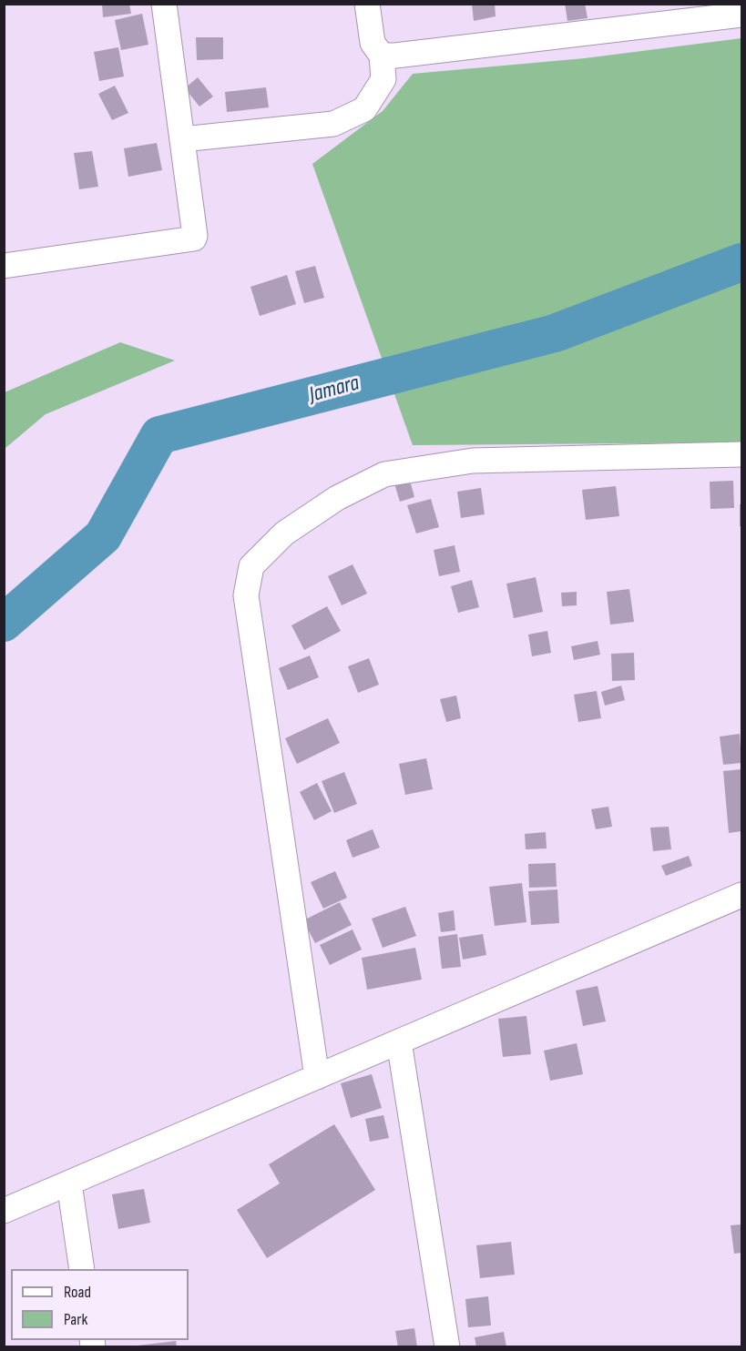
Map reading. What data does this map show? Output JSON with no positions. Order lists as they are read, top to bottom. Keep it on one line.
{"water":["Jamara"],"legend":["Road","Park"]}
